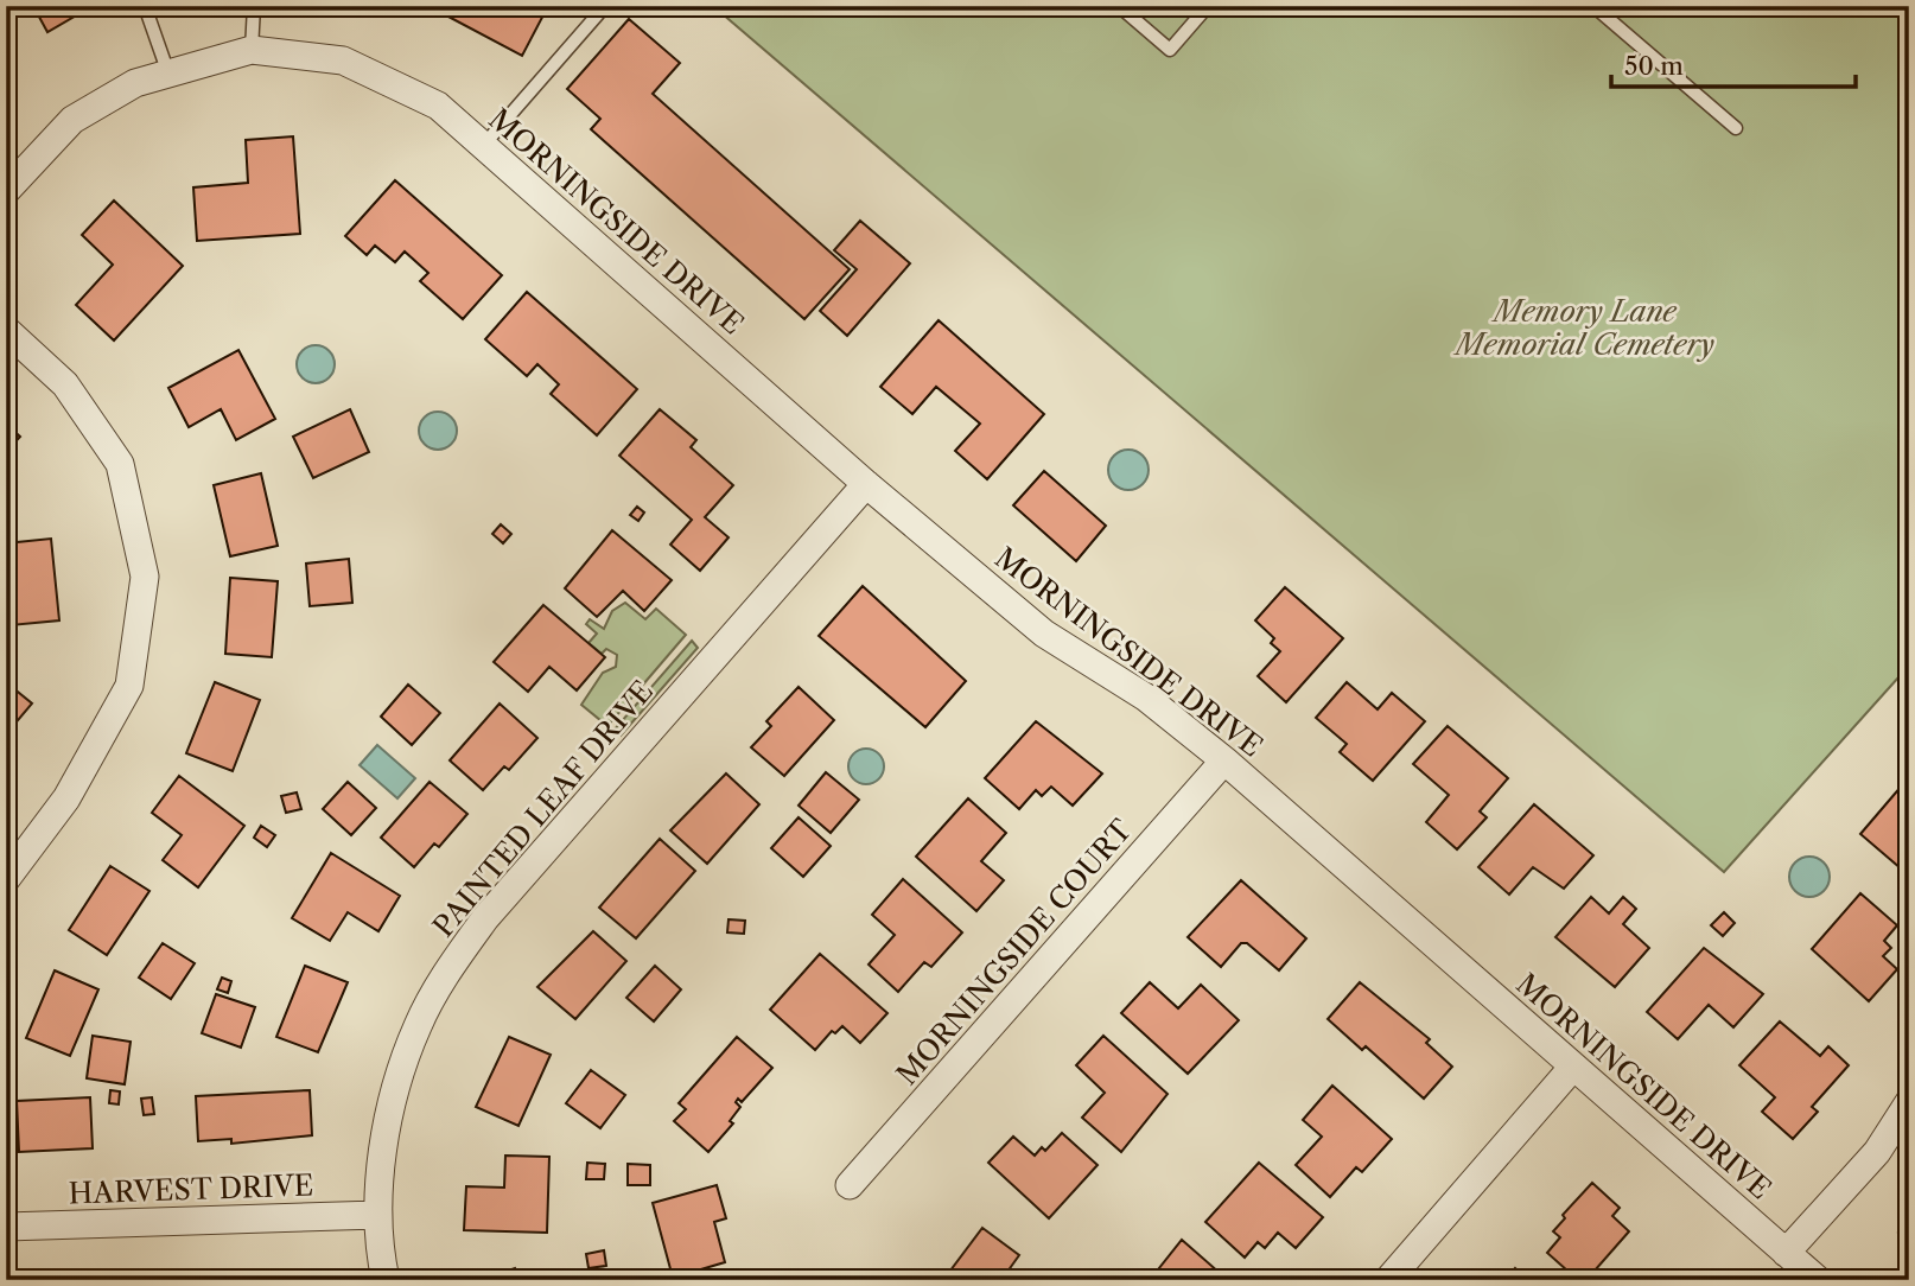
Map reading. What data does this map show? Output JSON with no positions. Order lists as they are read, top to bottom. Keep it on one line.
{"streets":{"street":["MORNINGSIDE DRIVE","PAINTED LEAF DRIVE","MORNINGSIDE COURT","HARVEST DRIVE"]},"crossings":[["MORNINGSIDE DRIVE","PAINTED LEAF DRIVE"],["MORNINGSIDE DRIVE","MORNINGSIDE COURT"],["PAINTED LEAF DRIVE","HARVEST DRIVE"]],"parks":["Memory Lane Memorial Cemetery"],"scale_bar":"50 m"}
